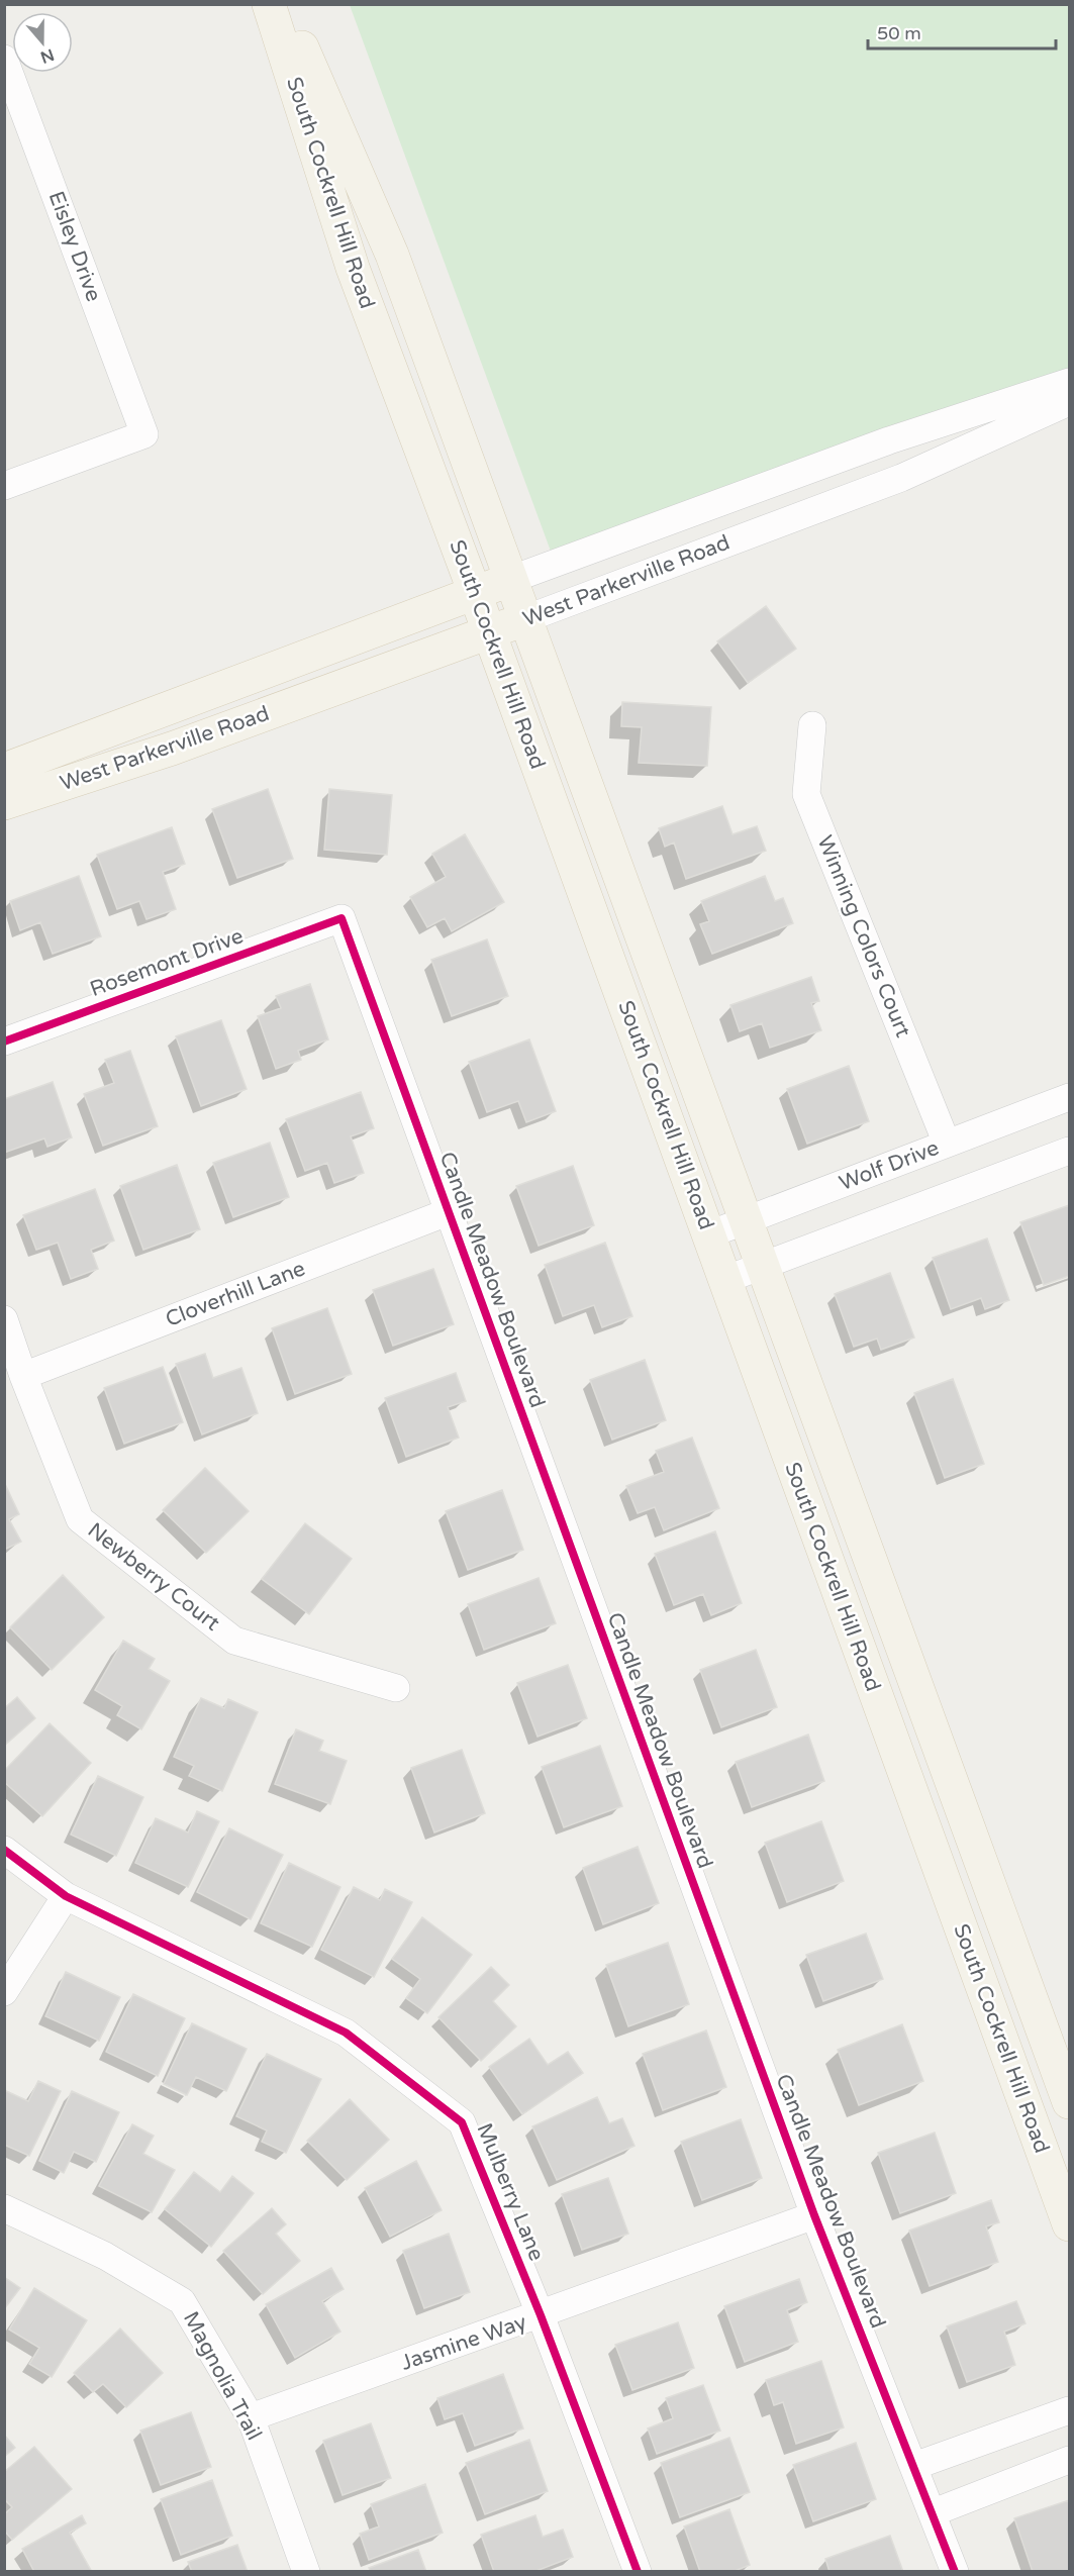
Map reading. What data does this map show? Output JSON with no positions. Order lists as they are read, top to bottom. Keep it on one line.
{"streets":{"main road":["South Cockrell Hill Road","West Parkerville Road"],"street":["Eisley Drive","Winning Colors Court","Rosemont Drive","Wolf Drive","Candle Meadow Boulevard","Cloverhill Lane","Newberry Court","Mulberry Lane","Jasmine Way","Magnolia Trail"]},"crossings":[["South Cockrell Hill Road","West Parkerville Road"],["South Cockrell Hill Road","Wolf Drive"],["Winning Colors Court","Wolf Drive"],["Rosemont Drive","Candle Meadow Boulevard"],["Candle Meadow Boulevard","Cloverhill Lane"],["Candle Meadow Boulevard","Jasmine Way"],["Cloverhill Lane","Newberry Court"],["Mulberry Lane","Jasmine Way"],["Jasmine Way","Magnolia Trail"]],"scale_bar":"50 m","north":"bottom"}
